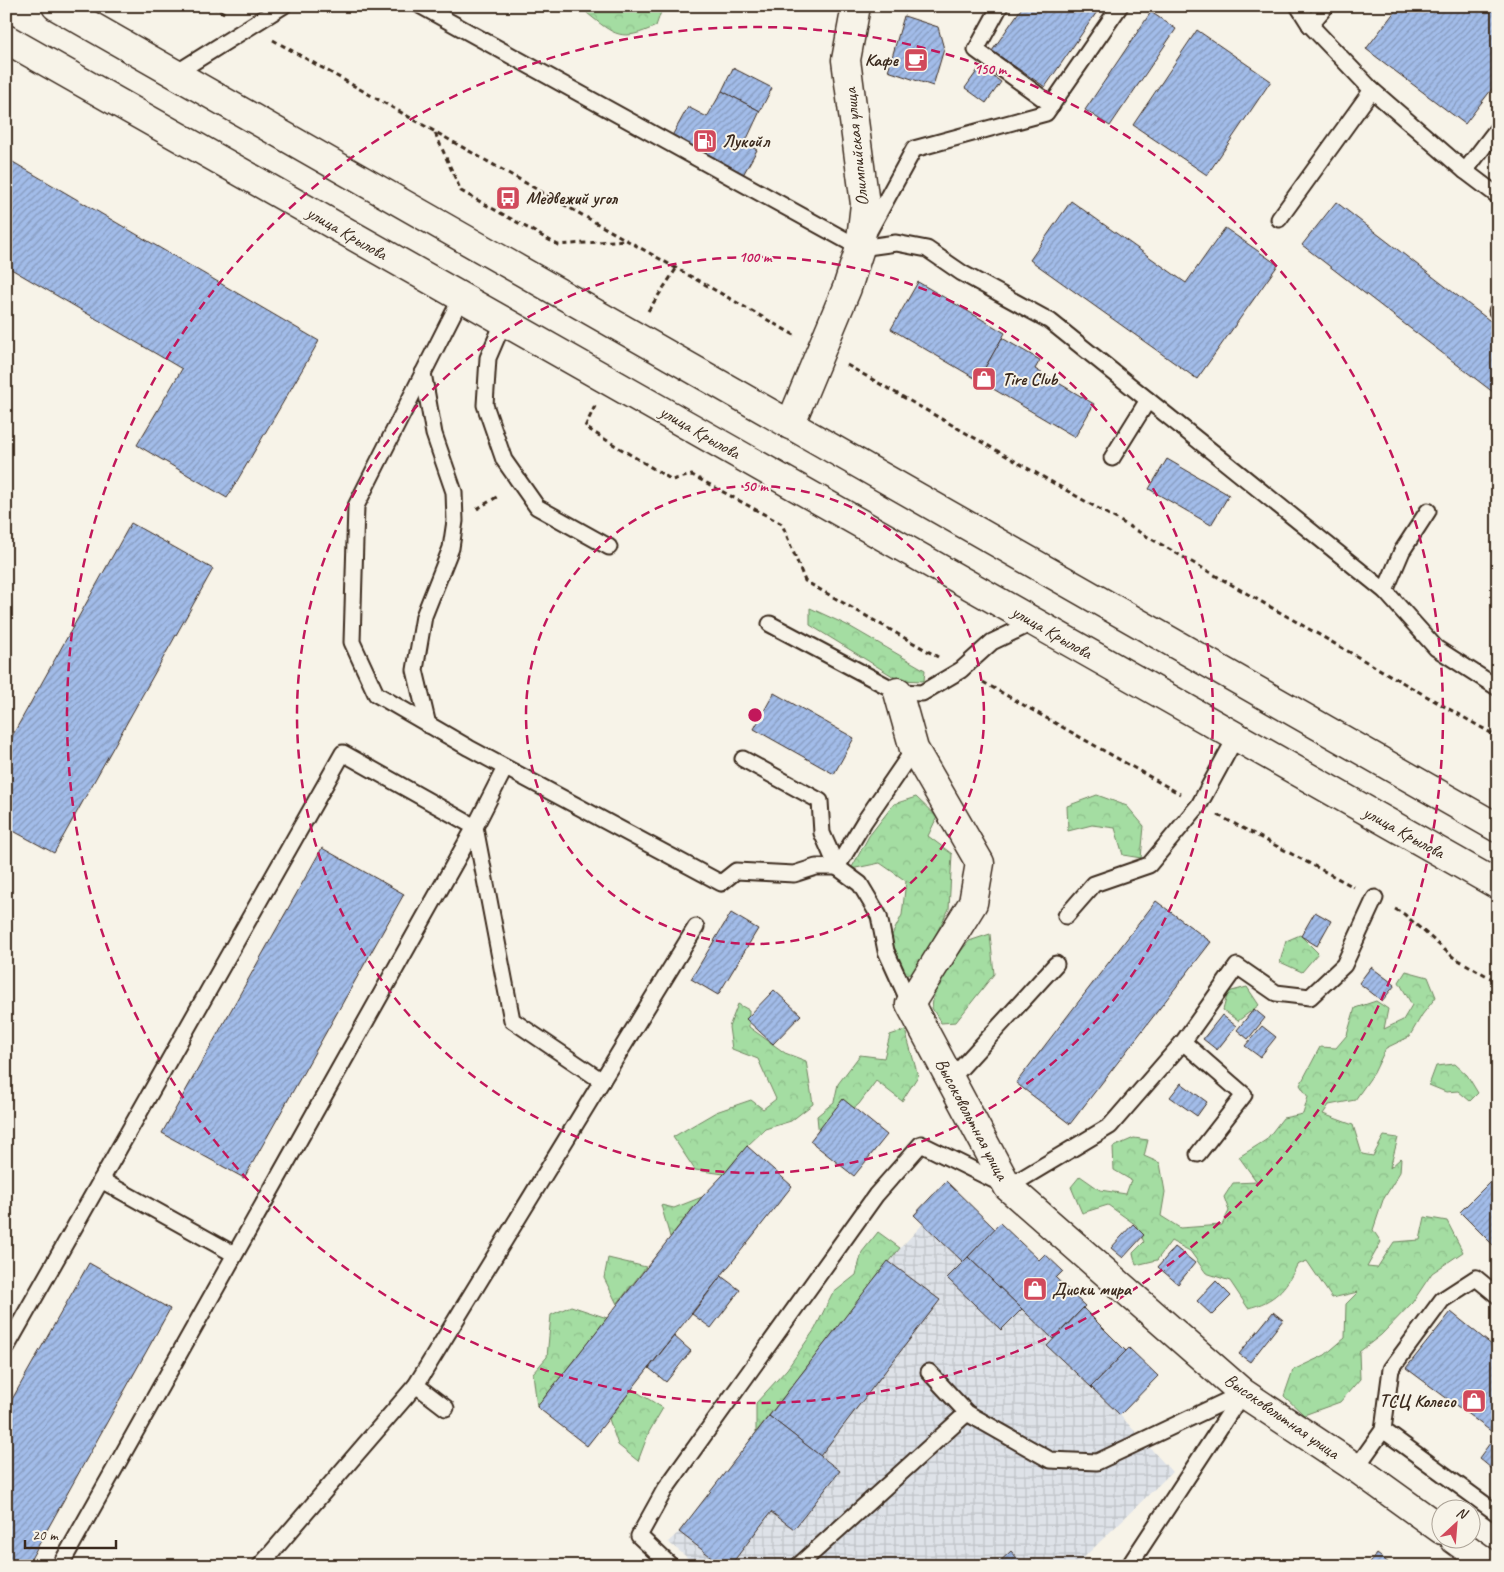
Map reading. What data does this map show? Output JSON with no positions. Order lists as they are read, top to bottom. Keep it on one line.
{"streets":{"main road":["Олимпийская улица","улица Крылова","Высоковольтная улица"]},"places":{"cafe":["Кафе"],"fuel station":["Лукойл"],"bus stop":["Медвежий угол"],"shop":["Tire Club","Диски мира","ТСЦ Колесо"]},"scale_bar":"20 m","north":"top right","rings":["150 m","100 m","50 m"]}
